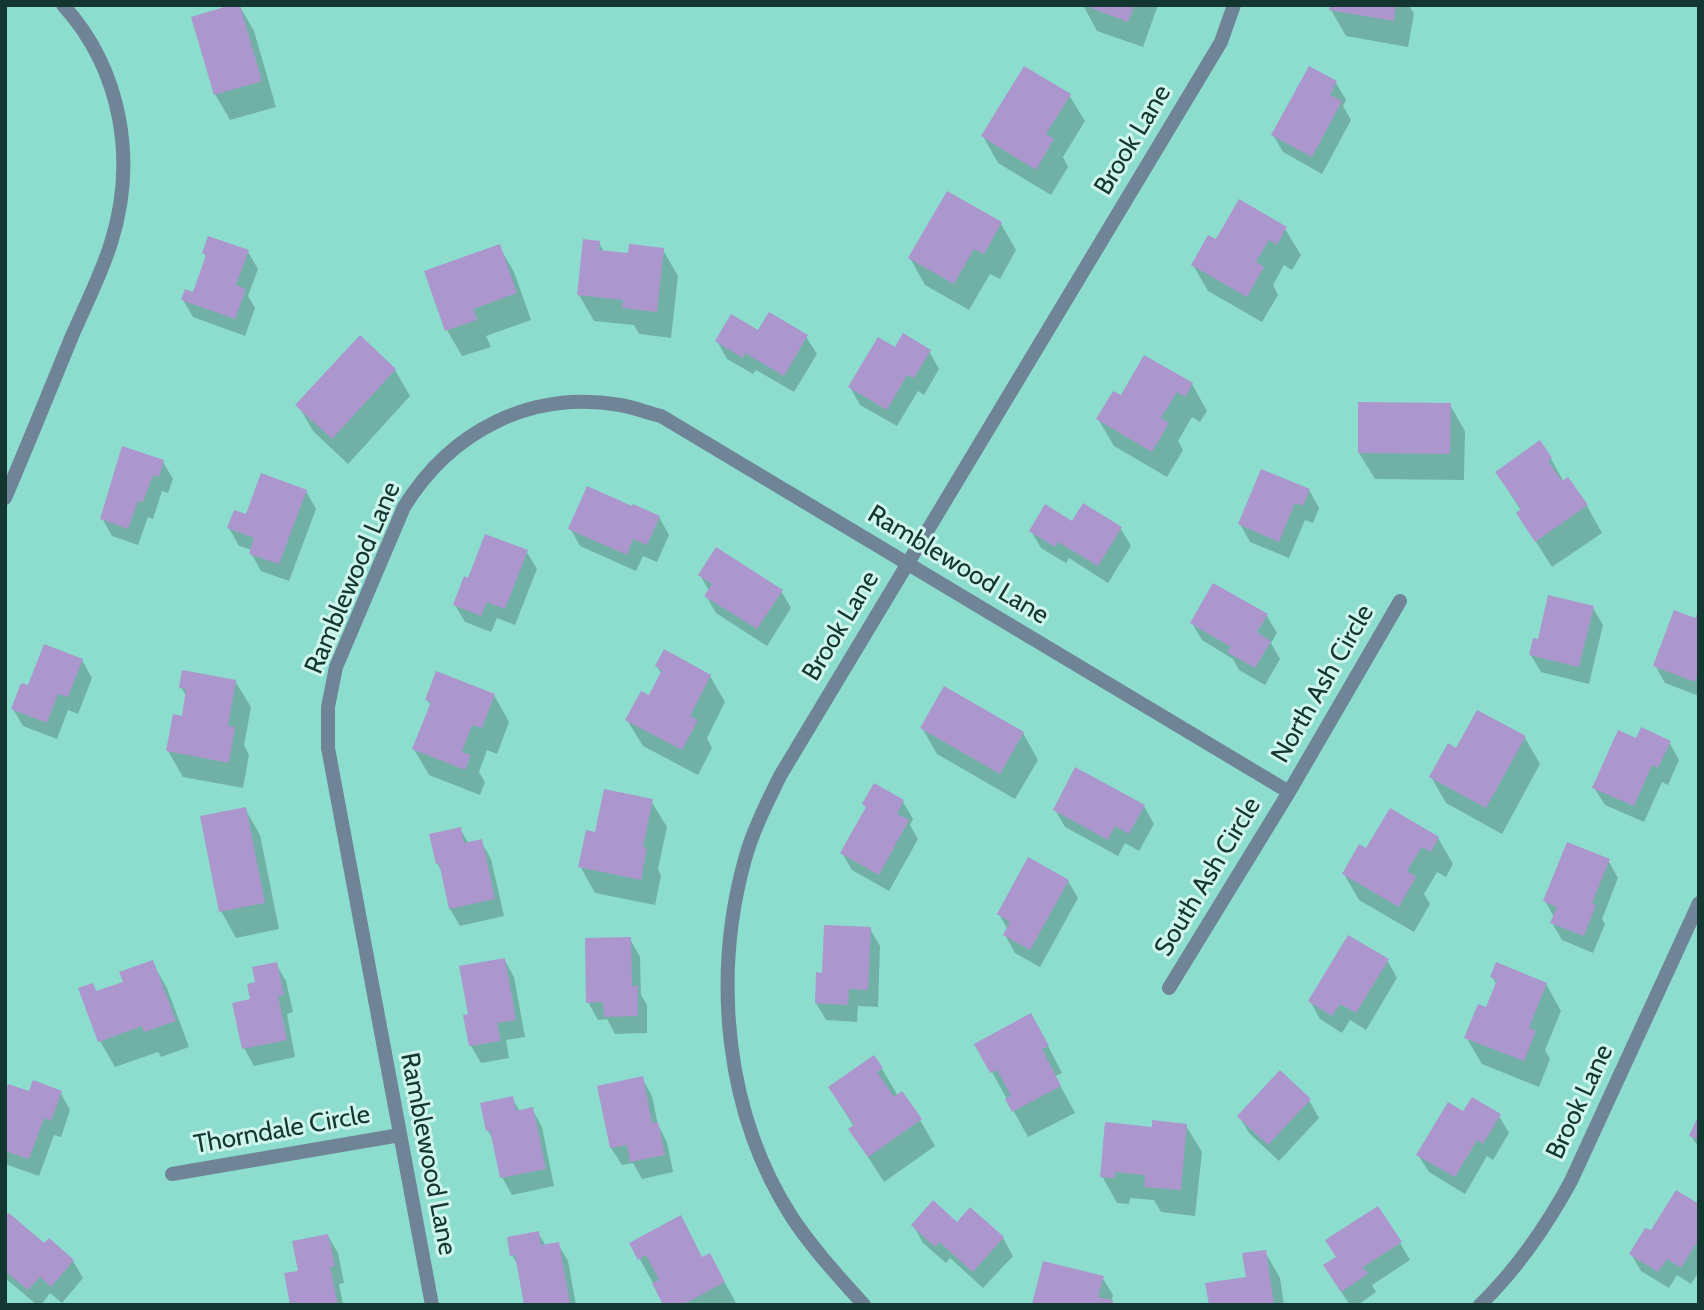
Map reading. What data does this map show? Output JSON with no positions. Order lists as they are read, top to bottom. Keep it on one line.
{"streets":{"street":["Brook Lane","Ramblewood Lane","North Ash Circle","South Ash Circle","Thorndale Circle"]},"crossings":[["Brook Lane","Ramblewood Lane"],["Ramblewood Lane","North Ash Circle"],["Ramblewood Lane","South Ash Circle"],["Ramblewood Lane","Thorndale Circle"],["North Ash Circle","South Ash Circle"]]}
